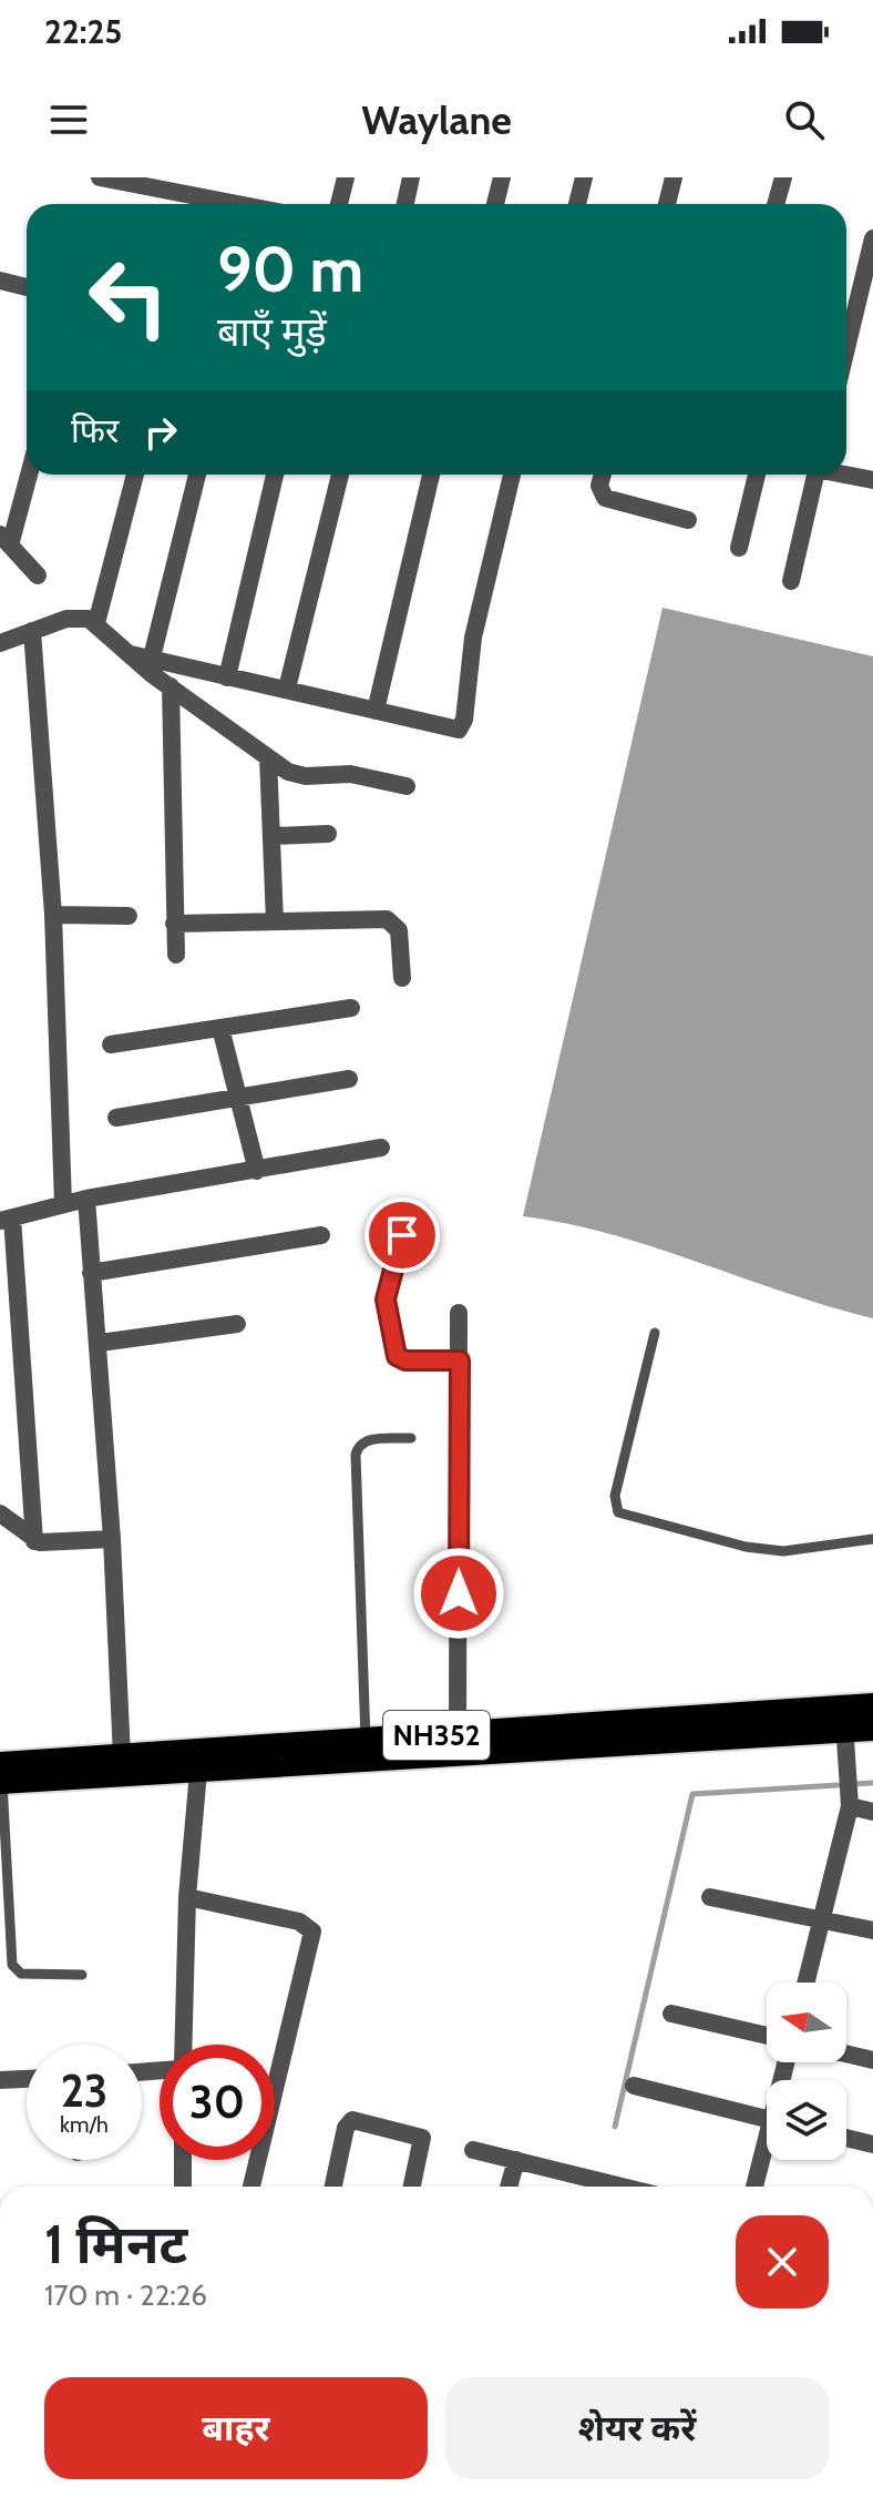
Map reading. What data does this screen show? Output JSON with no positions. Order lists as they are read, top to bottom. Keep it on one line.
{"streets":{"highway":["NH352"]},"north":"left","page":{"status":"22:25","header":"Waylane","turn":["90 m","बाएँ मुड़ें"],"then":"फिर","speed":"23 km/h","limit":"30","heading":["1 मिनट","170 m · 22:26"],"buttons":["बाहर","शेयर करें"]}}
